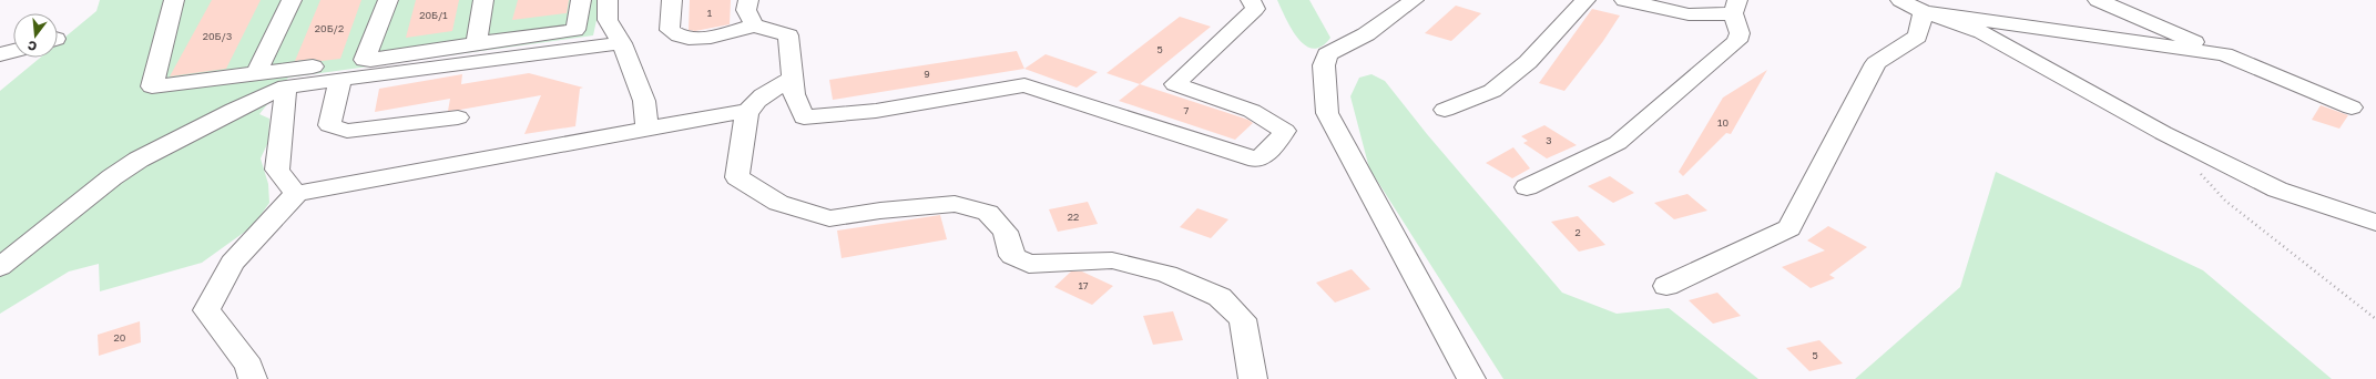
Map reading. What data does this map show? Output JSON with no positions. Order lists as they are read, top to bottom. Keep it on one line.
{"house_numbers":["1","20Б/1","20Б/2","20Б/3","5","9","7","10","3","22","2","17","20","5"],"north":"bottom"}
